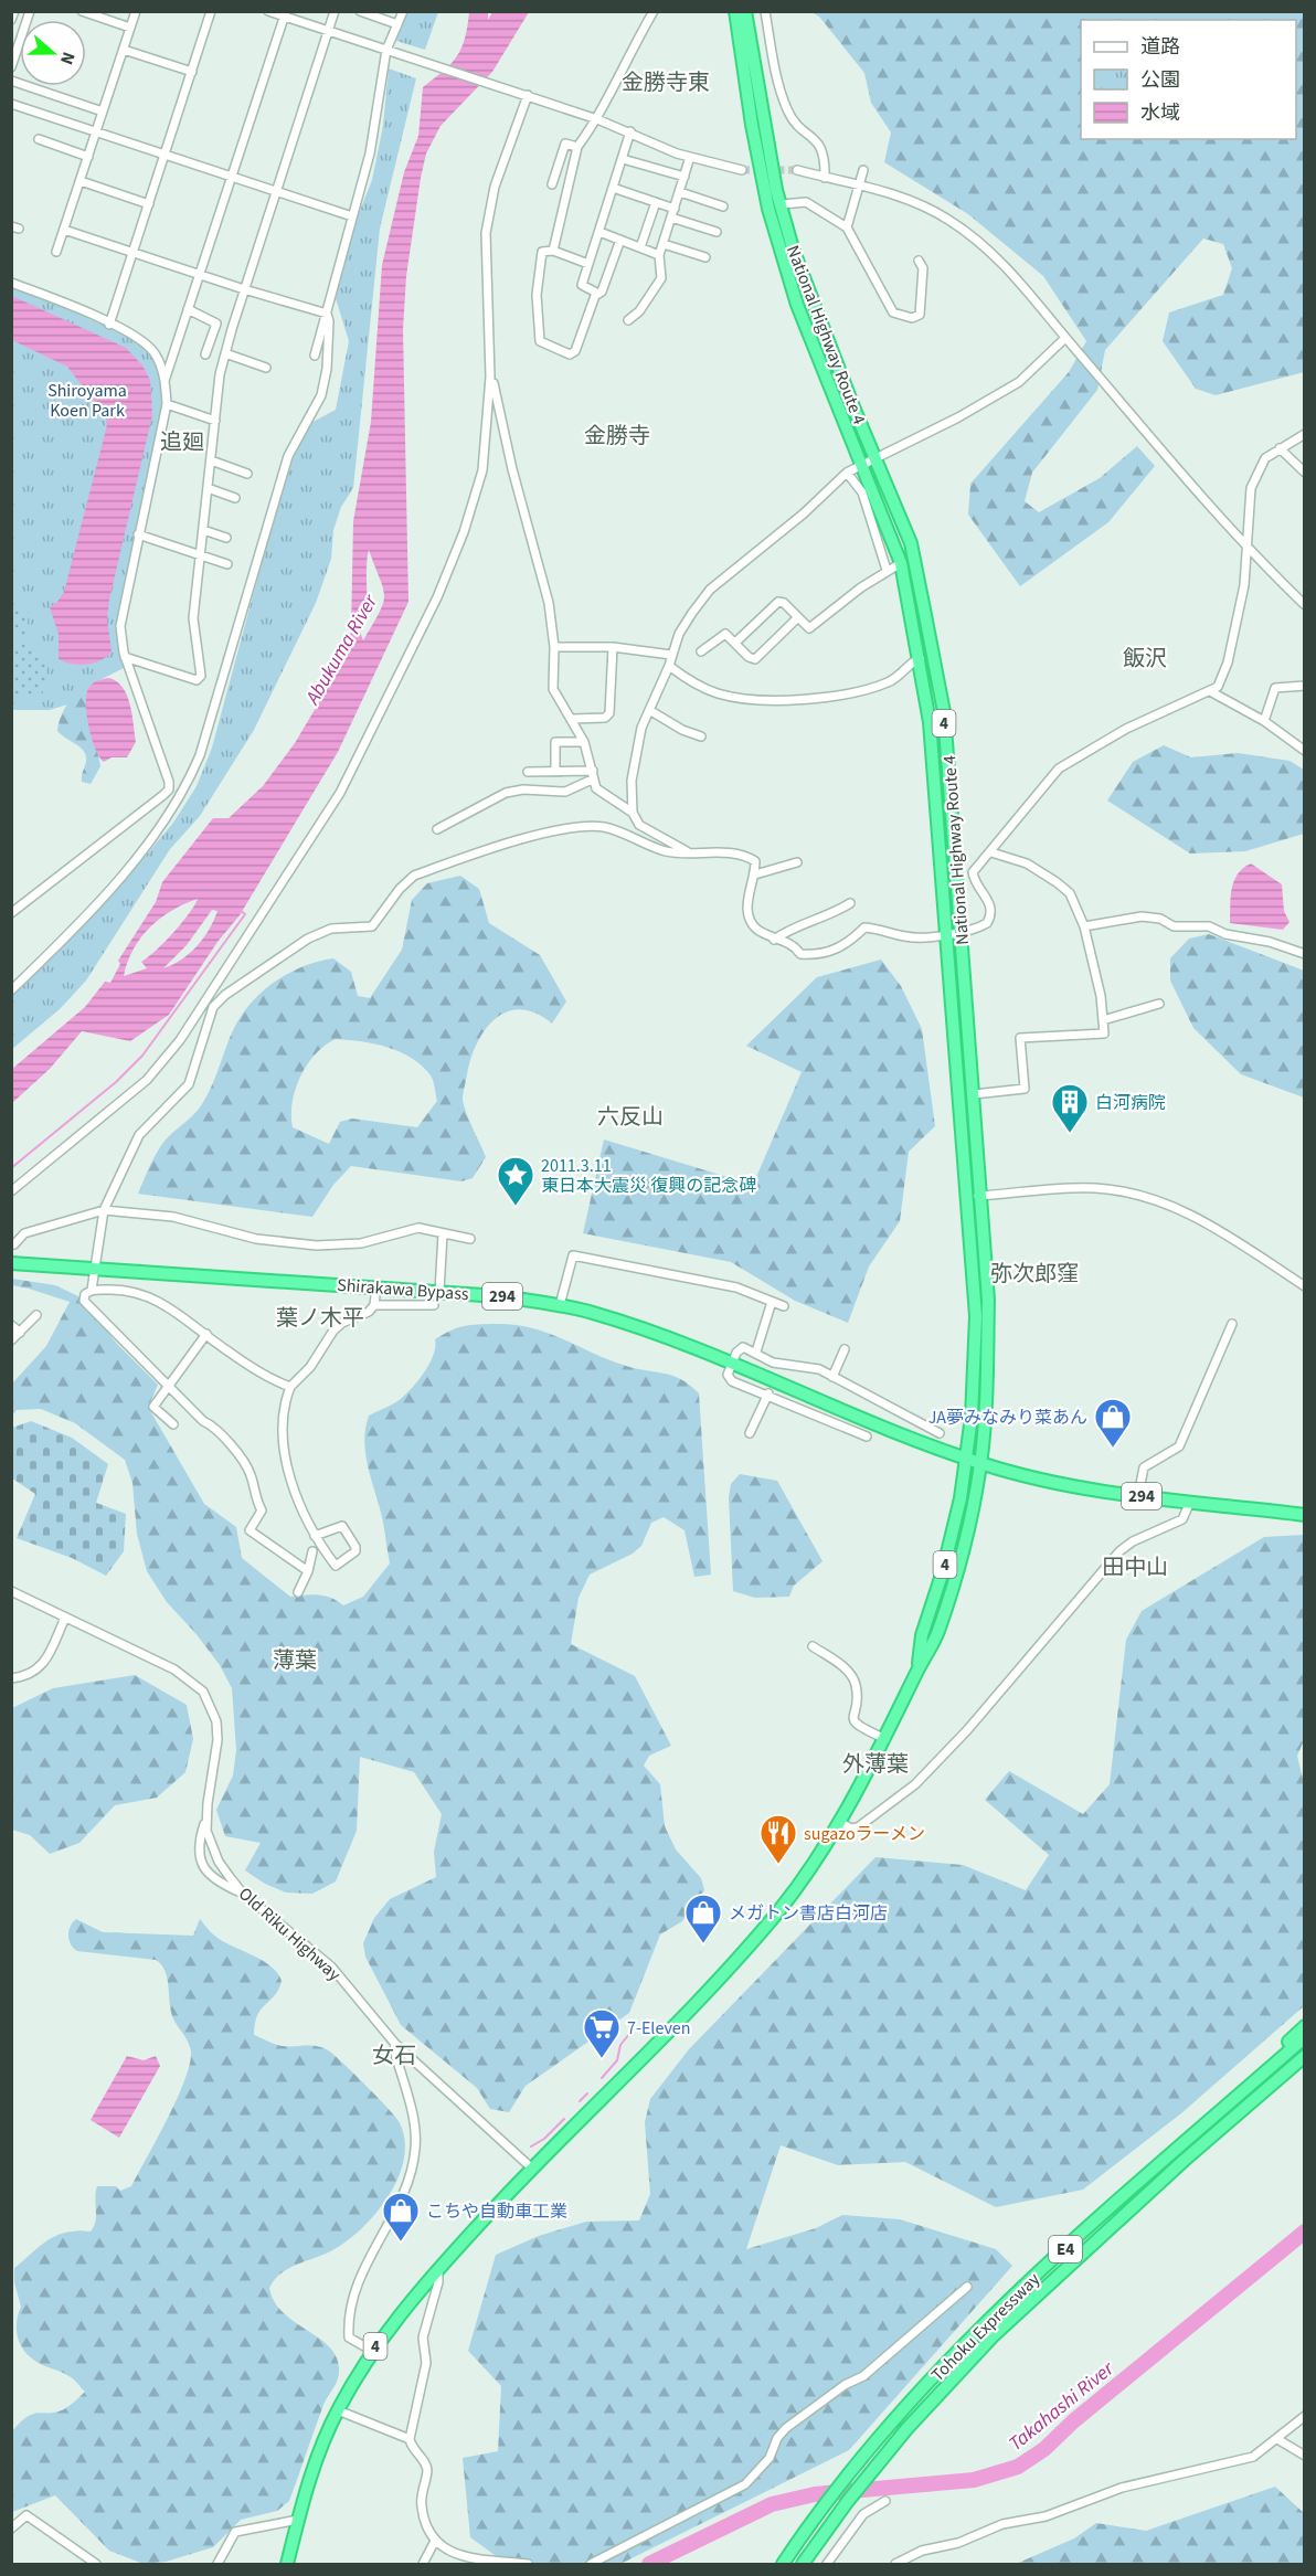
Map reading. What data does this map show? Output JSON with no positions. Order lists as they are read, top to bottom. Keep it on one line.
{"streets":{"highway":["National Highway Route 4","4","Shirakawa Bypass","294","E4","Tohoku Expressway"],"street":["Old Riku Highway"]},"crossings":[["National Highway Route 4","Shirakawa Bypass"],["National Highway Route 4","294"],["National Highway Route 4","Old Riku Highway"],["Shirakawa Bypass","294"]],"districts":["金勝寺東","金勝寺","追廻","飯沢","六反山","弥次郎窪","葉ノ木平","田中山","薄葉","外薄葉","女石"],"water":["Abukuma River","Takahashi River"],"parks":["Shiroyama Koen Park"],"places":{"building":["白河病院"],"place":["2011.3.11 東日本大震災 復興の記念碑"],"shop":["JA夢みなみり菜あん","メガトン書店白河店","こちや自動車工業"],"restaurant":["sugazoラーメン"],"supermarket":["7-Eleven"]},"legend":["道路","公園","水域"],"north":"right"}
